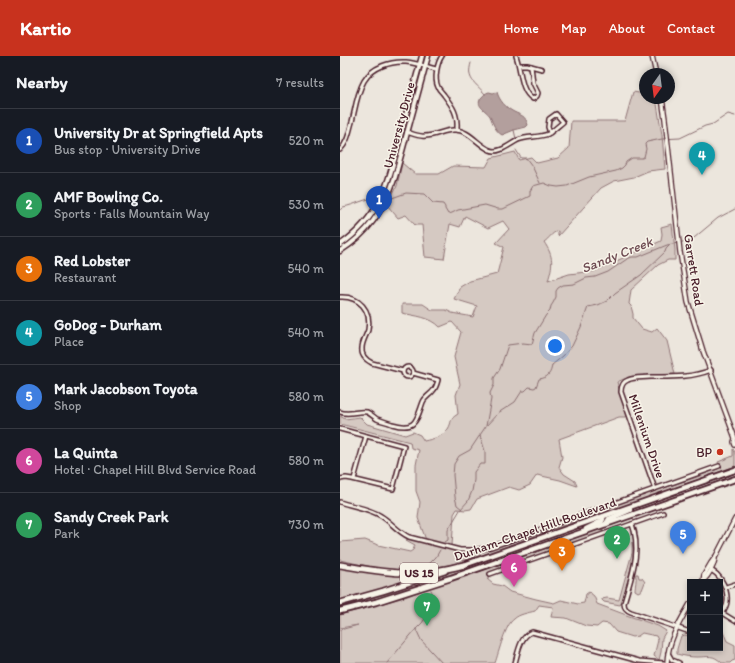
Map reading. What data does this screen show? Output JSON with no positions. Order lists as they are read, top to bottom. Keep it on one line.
{"streets":{"highway":["US 15"],"main road":["University Drive","Durham-Chapel Hill Boulevard"],"street":["Garrett Road","Millenium Drive"]},"crossings":[["Garrett Road","Millenium Drive"],["Durham-Chapel Hill Boulevard","US 15"]],"water":["Sandy Creek"],"places":["BP"],"north":"bottom","page":{"header":"Kartio","nav":["Home","Map","About","Contact"],"heading":["Nearby","7 results"],"list":[{"mark":"1","name":"University Dr at Springfield Apts","note":"Bus stop · University Drive","value":"520 m"},{"mark":"2","name":"AMF Bowling Co.","note":"Sports · Falls Mountain Way","value":"530 m"},{"mark":"3","name":"Red Lobster","note":"Restaurant","value":"540 m"},{"mark":"4","name":"GoDog - Durham","note":"Place","value":"540 m"},{"mark":"5","name":"Mark Jacobson Toyota","note":"Shop","value":"580 m"},{"mark":"6","name":"La Quinta","note":"Hotel · Chapel Hill Blvd Service Road","value":"580 m"},{"mark":"7","name":"Sandy Creek Park","note":"Park","value":"730 m"}],"pins":["4","1","5","2","3","6","7"],"map_buttons":["+","−"]}}
